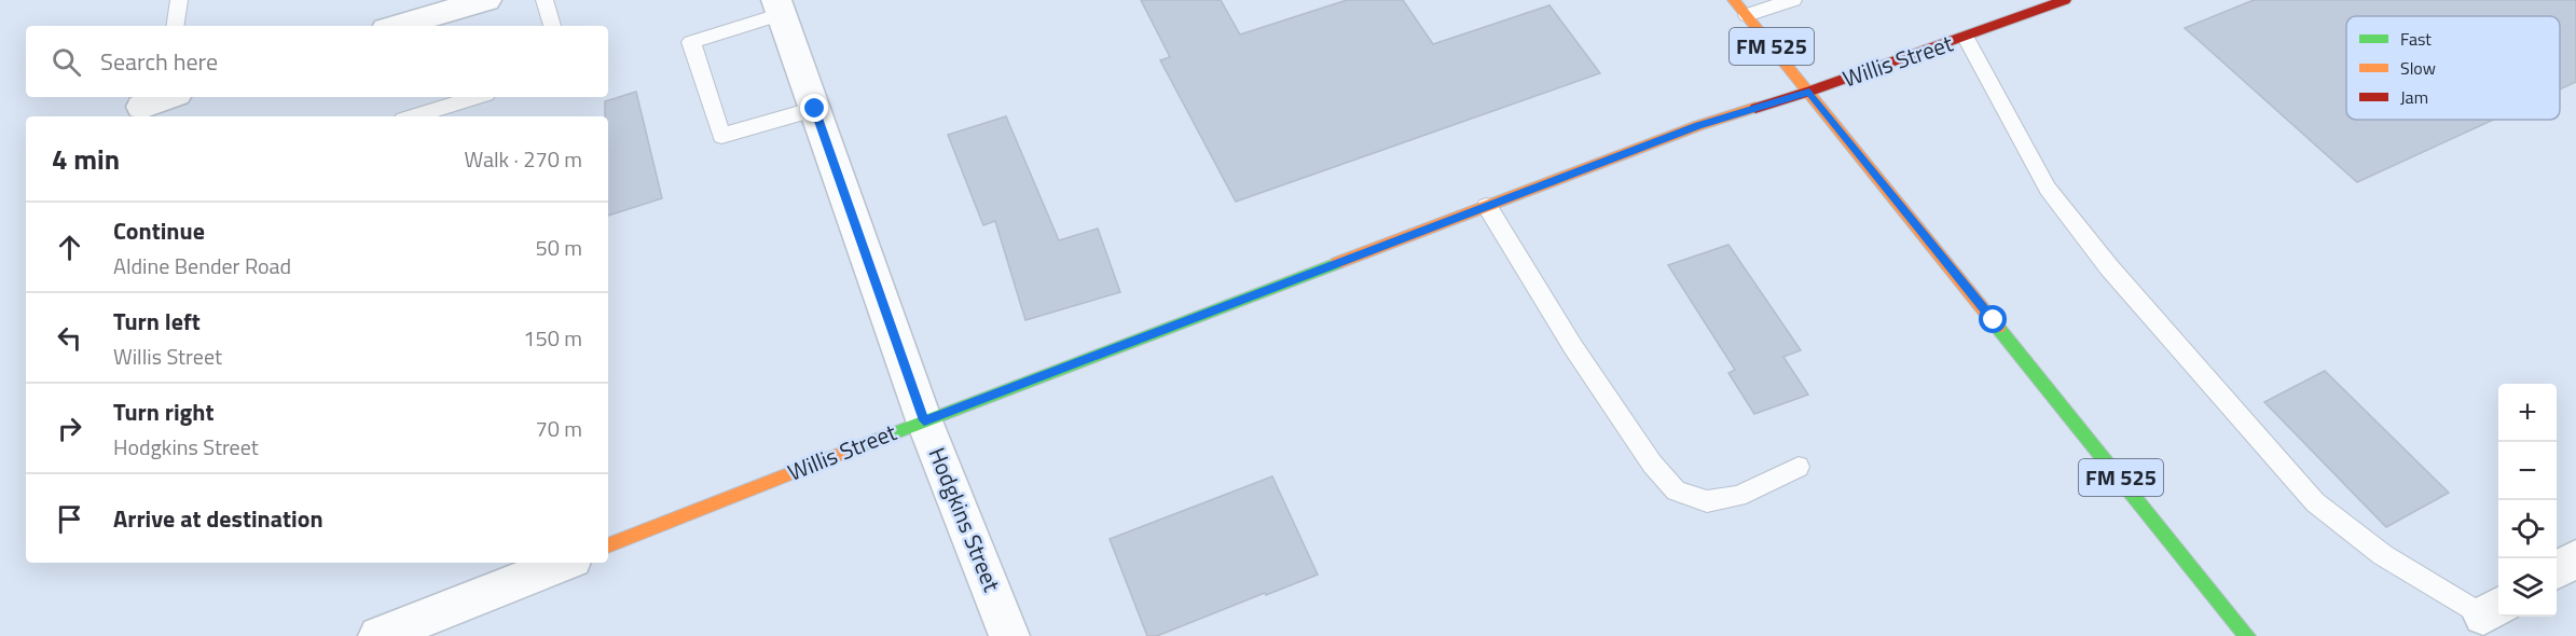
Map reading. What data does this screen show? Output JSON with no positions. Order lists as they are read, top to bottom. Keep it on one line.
{"streets":{"street":["FM 525","Willis Street","Hodgkins Street"]},"crossings":[["FM 525","Willis Street"],["Willis Street","Hodgkins Street"]],"legend":["Fast","Slow","Jam"],"page":{"search":"Search here","heading":["4 min","Walk · 270 m"],"list":[["Continue","Aldine Bender Road","50 m"],["Turn left","Willis Street","150 m"],["Turn right","Hodgkins Street","70 m"],"Arrive at destination"],"map_buttons":["+","−"]}}
